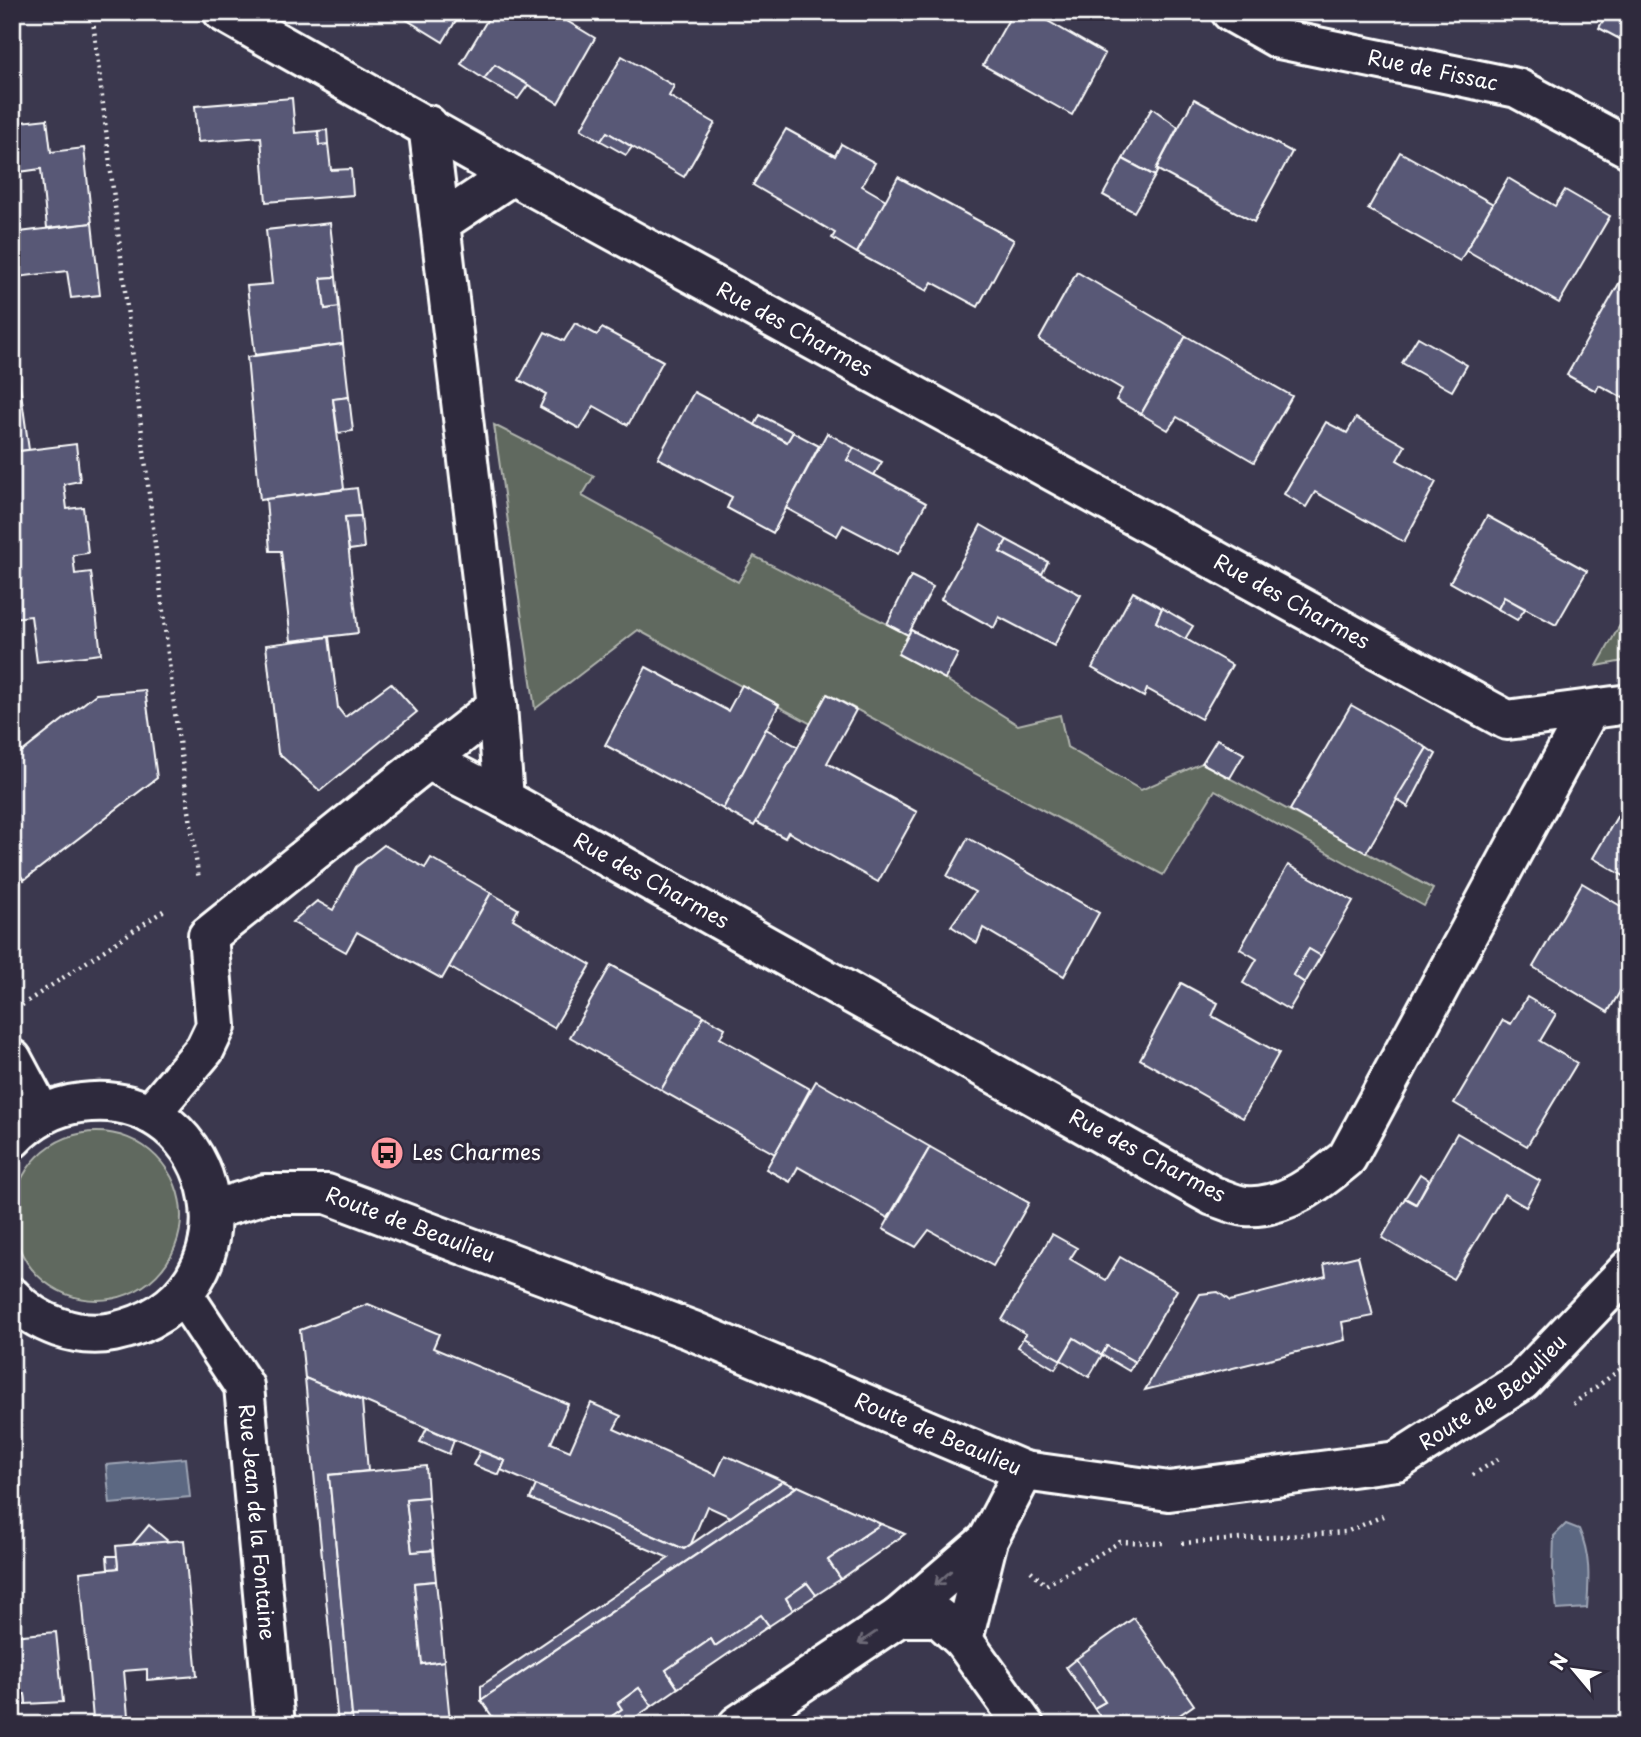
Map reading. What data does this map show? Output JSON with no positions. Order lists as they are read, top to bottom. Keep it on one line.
{"streets":{"street":["Rue de Fissac","Rue des Charmes","Route de Beaulieu","Rue Jean de la Fontaine"]},"places":{"bus stop":["Les Charmes"]},"north":"top left"}
